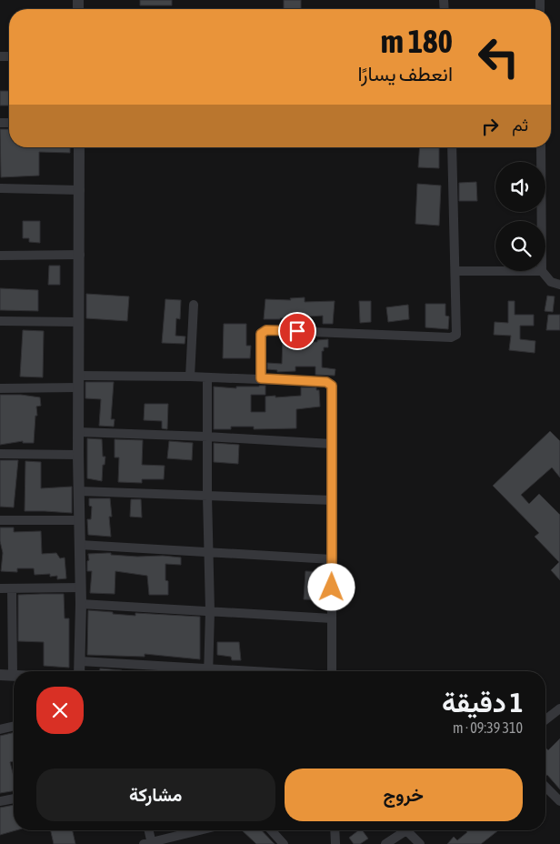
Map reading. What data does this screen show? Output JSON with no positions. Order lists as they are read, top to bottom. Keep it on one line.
{"page":{"turn":["180 m","انعطف يسارًا"],"then":"ثم","heading":["1 دقيقة","310 m · 09:39"],"buttons":["خروج","مشاركة"]}}
